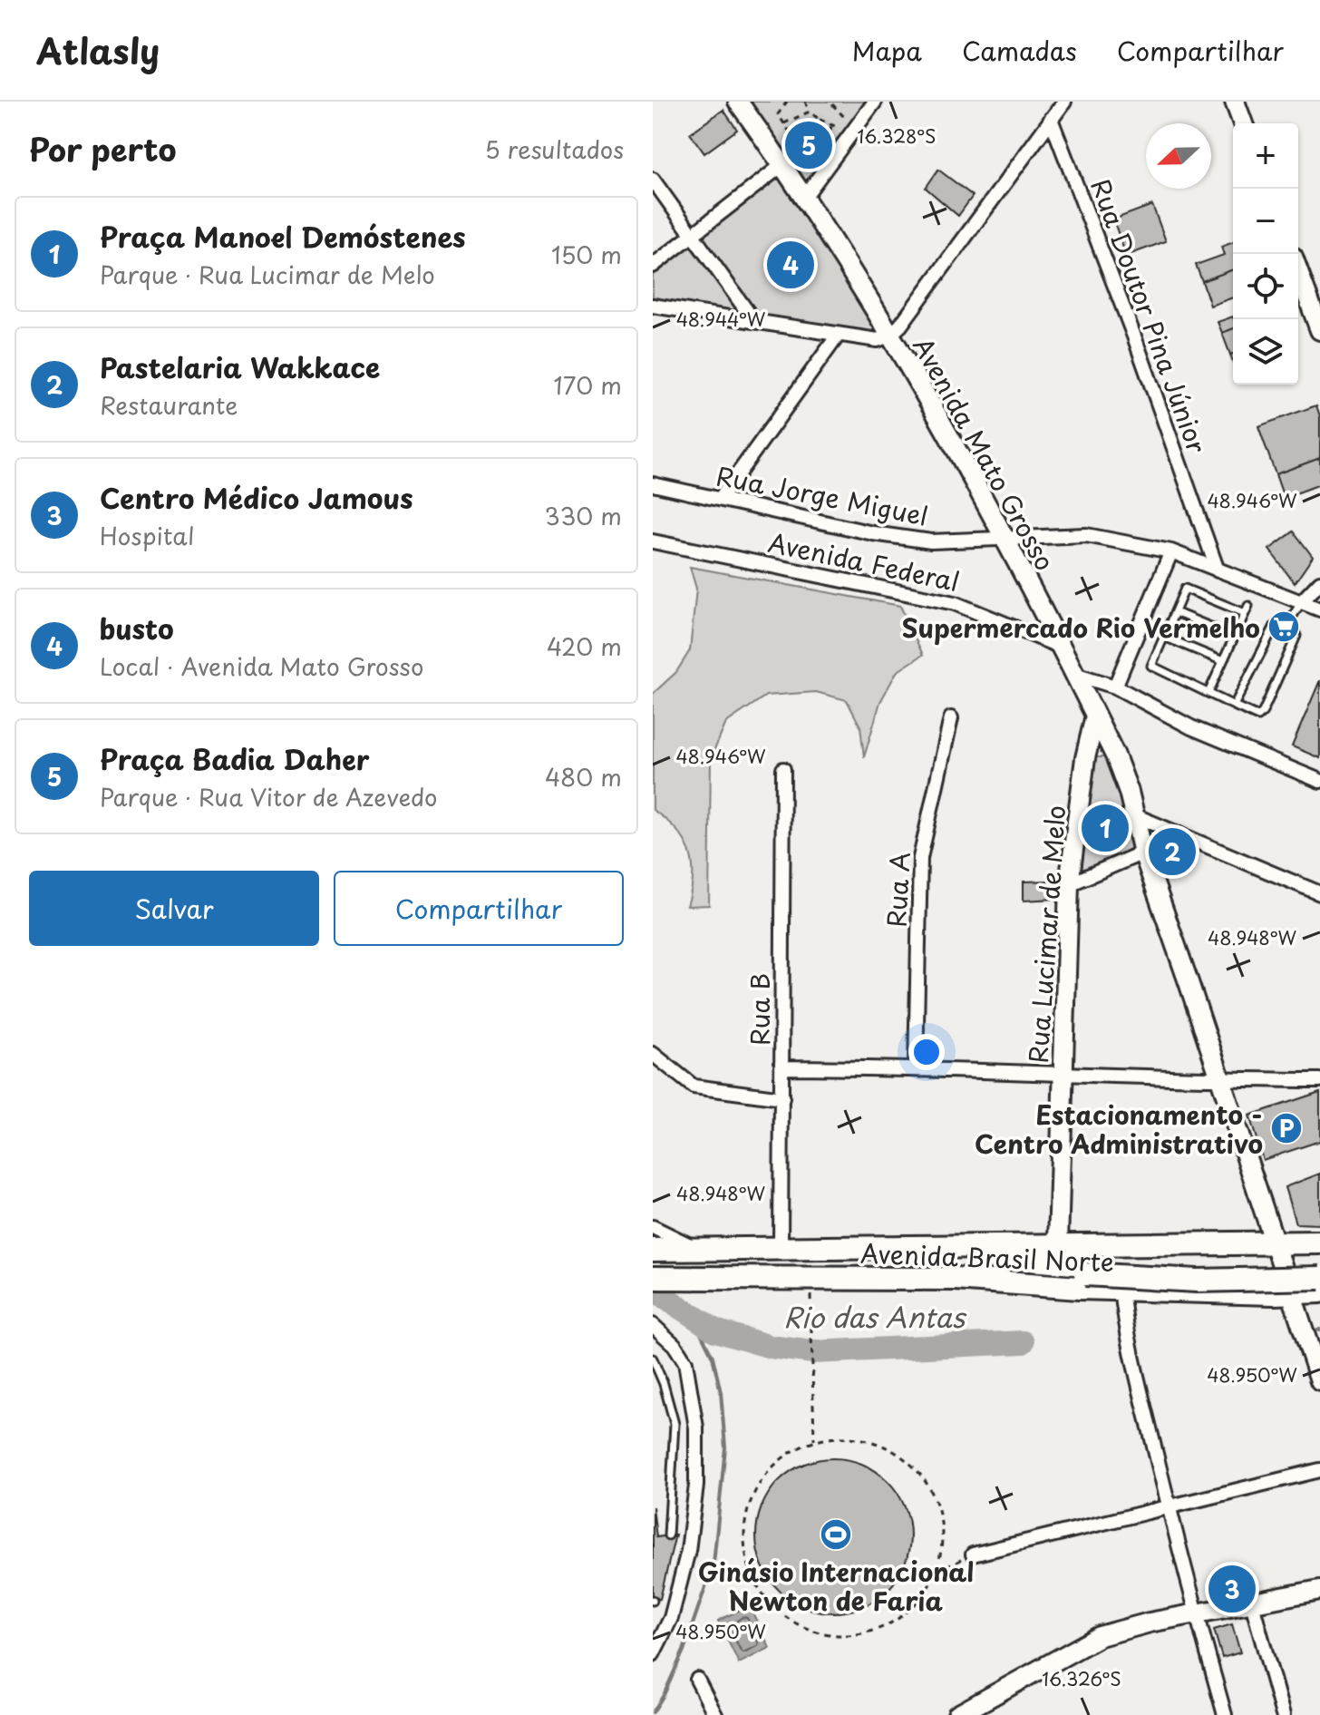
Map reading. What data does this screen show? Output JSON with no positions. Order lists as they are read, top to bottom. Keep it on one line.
{"streets":{"main road":["Avenida Mato Grosso","Rua Lucimar de Melo","Avenida Brasil Norte"],"street":["Rua Doutor Pina Júnior","Rua Jorge Miguel","Avenida Federal","Rua A","Rua B"]},"crossings":[["Rua Doutor Pina Júnior","Rua Jorge Miguel"],["Avenida Mato Grosso","Rua Jorge Miguel"],["Avenida Mato Grosso","Avenida Federal"],["Avenida Mato Grosso","Rua Lucimar de Melo"],["Avenida Mato Grosso","Avenida Brasil Norte"],["Rua Lucimar de Melo","Avenida Brasil Norte"],["Rua B","Avenida Brasil Norte"]],"water":["Rio das Antas"],"places":{"supermarket":["Supermercado Rio Vermelho"],"parking":["Estacionamento - Centro Administrativo"],"sports":["Ginásio Internacional Newton de Faria"]},"north":"left","page":{"header":"Atlasly","nav":["Mapa","Camadas","Compartilhar"],"heading":["Por perto","5 resultados"],"pins":["5","4","1","2","3"],"map_buttons":["+","−"],"list":[{"mark":"1","name":"Praça Manoel Demóstenes","note":"Parque · Rua Lucimar de Melo","value":"150 m"},{"mark":"2","name":"Pastelaria Wakkace","note":"Restaurante","value":"170 m"},{"mark":"3","name":"Centro Médico Jamous","note":"Hospital","value":"330 m"},{"mark":"4","name":"busto","note":"Local · Avenida Mato Grosso","value":"420 m"},{"mark":"5","name":"Praça Badia Daher","note":"Parque · Rua Vitor de Azevedo","value":"480 m"}],"buttons":["Salvar","Compartilhar"]},"coordinates":["16.328°S","48.944°W","48.946°W","48.948°W","48.950°W","16.326°S"]}
